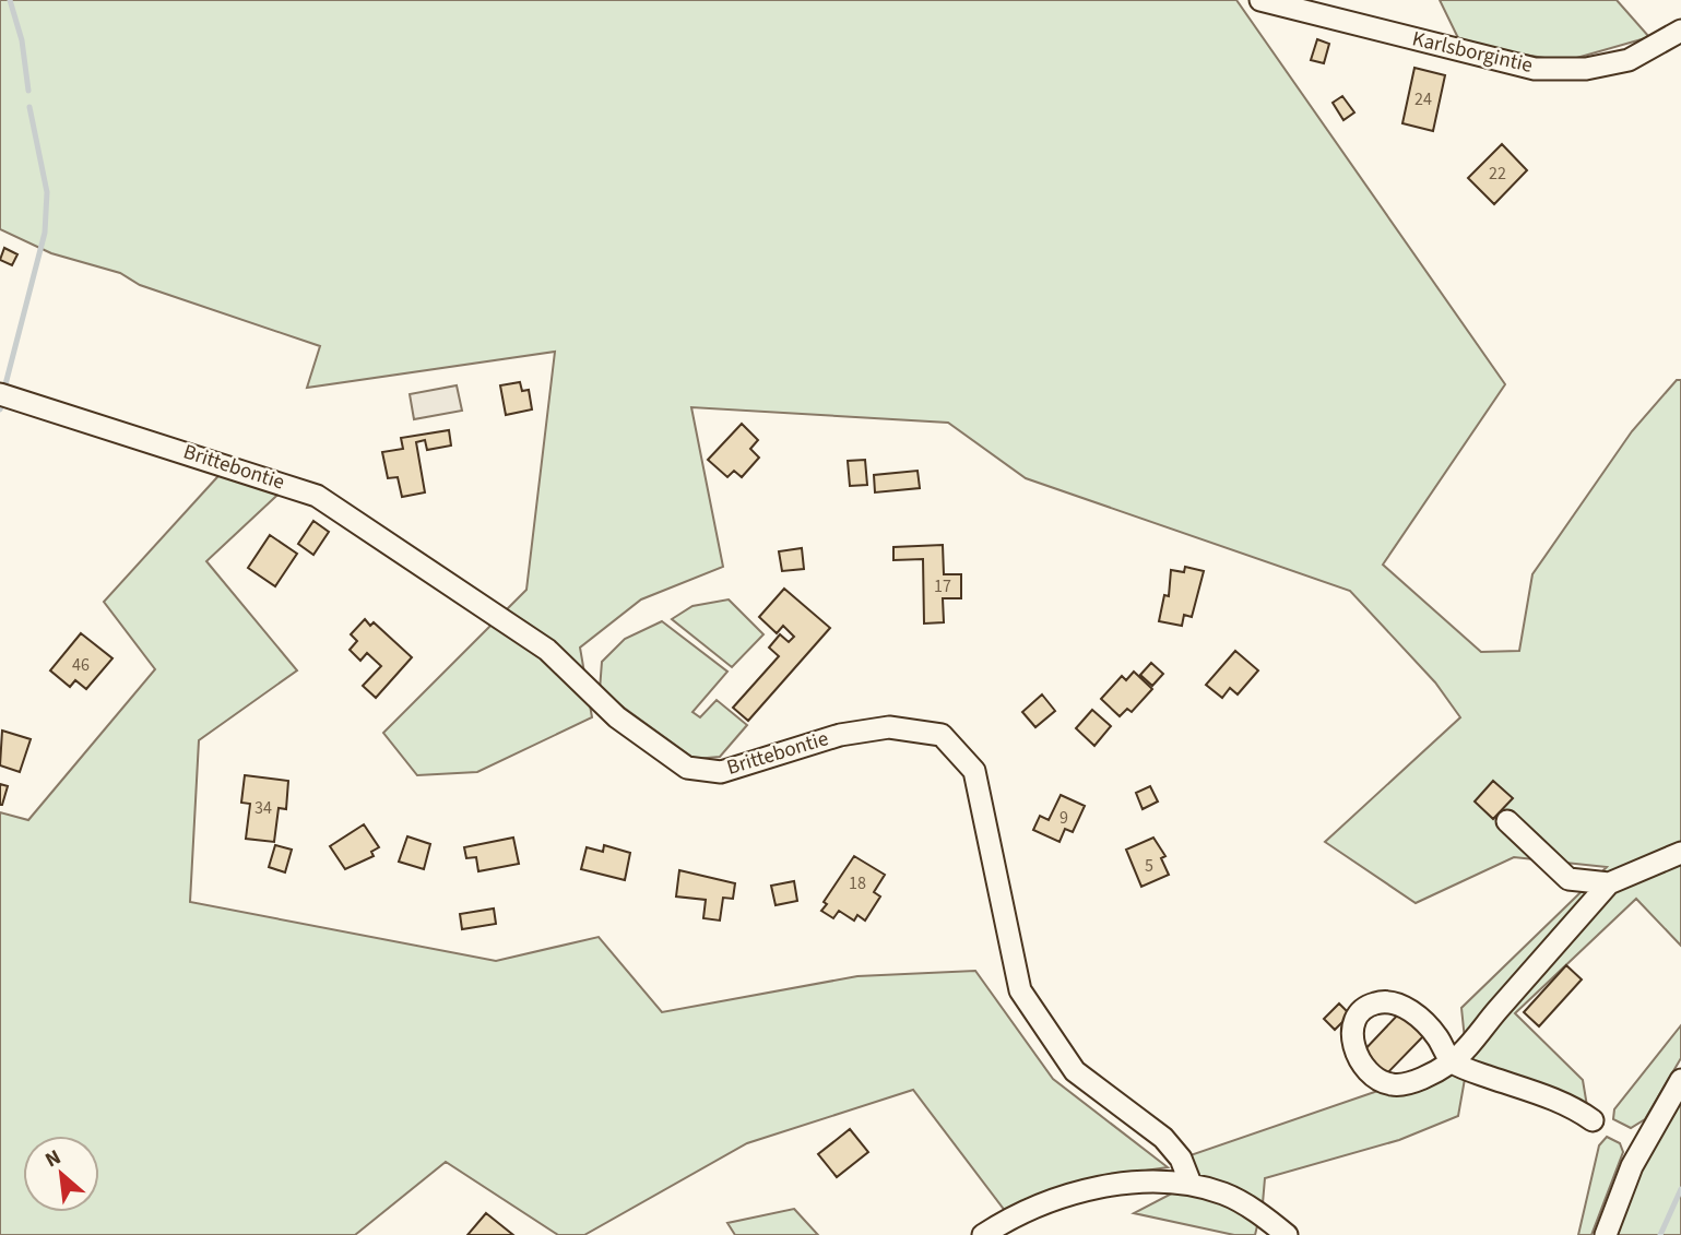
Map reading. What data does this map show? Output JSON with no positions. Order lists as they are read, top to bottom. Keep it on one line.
{"streets":{"street":["Karlsborgintie","Brittebontie"]},"house_numbers":["24","22","17","46","34","9","5","18"],"north":"top left"}
